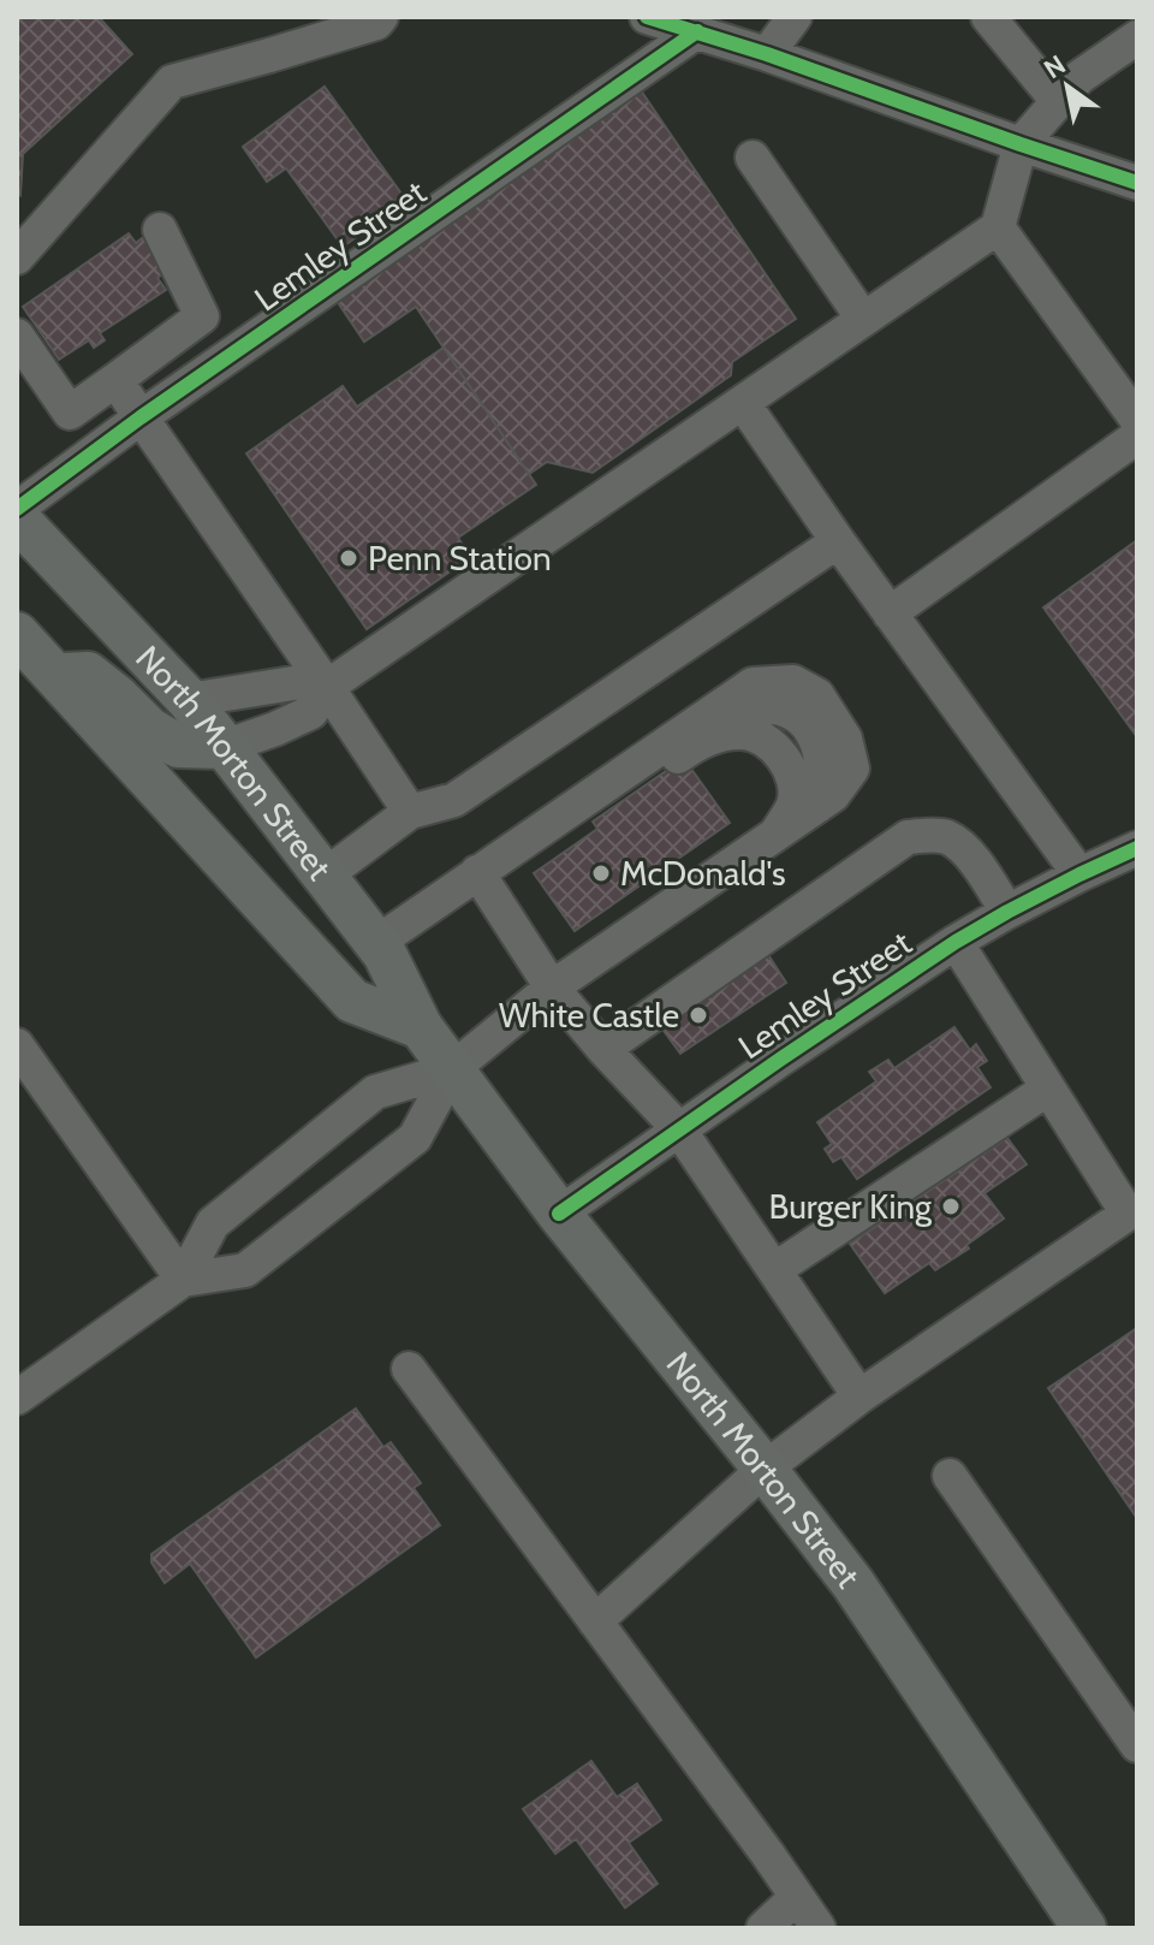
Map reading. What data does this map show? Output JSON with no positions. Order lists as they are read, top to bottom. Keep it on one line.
{"streets":{"main road":["North Morton Street"],"street":["Lemley Street"]},"crossings":[["Lemley Street","North Morton Street"]],"places":["Penn Station","McDonald's","White Castle","Burger King"],"north":"top left"}
